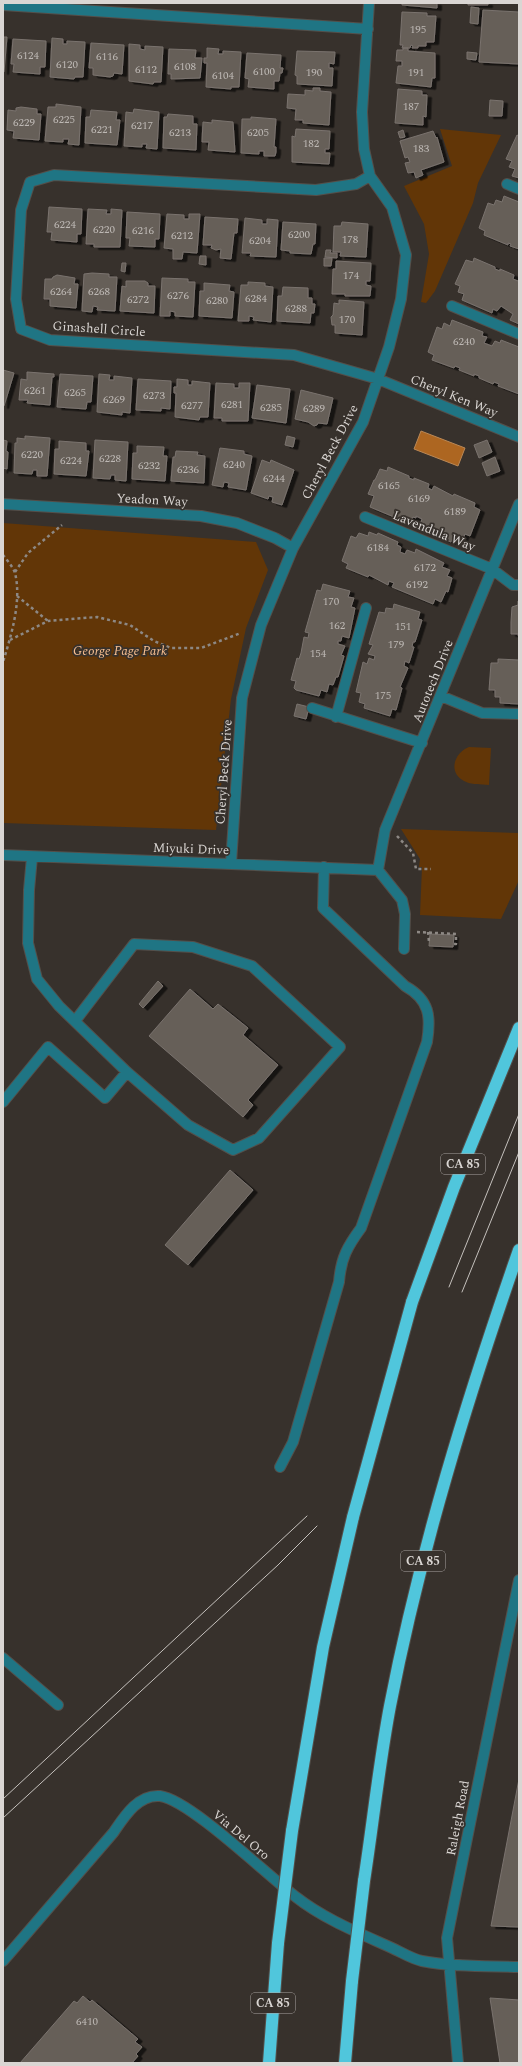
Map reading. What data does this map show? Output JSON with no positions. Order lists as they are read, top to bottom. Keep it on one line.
{"streets":{"highway":["CA 85"],"street":["Ginashell Circle","Cheryl Ken Way","Cheryl Beck Drive","Yeadon Way","Lavendula Way","Autotech Drive","Miyuki Drive","Raleigh Road","Via Del Oro"]},"crossings":[["Ginashell Circle","Cheryl Ken Way"],["Ginashell Circle","Cheryl Beck Drive"],["Cheryl Ken Way","Cheryl Beck Drive"],["Cheryl Beck Drive","Yeadon Way"],["Cheryl Beck Drive","Miyuki Drive"],["Lavendula Way","Autotech Drive"],["Autotech Drive","Miyuki Drive"],["Raleigh Road","Via Del Oro"]],"parks":["George Page Park"],"house_numbers":["195","6124","6116","6120","6108","6112","6100","190","191","6104","187","6225","6229","6217","6221","6213","6205","182","183","6224","6220","6216","6200","6212","178","6204","174","6264","6268","6276","6284","6272","6280","6288","170","6240","6261","6265","6273","6269","6281","6277","6285","6289","6220","6228","6224","6240","6232","6236","6244","6165","6169","6189","6184","6172","6192","170","162","151","179","154","175","6410"]}
